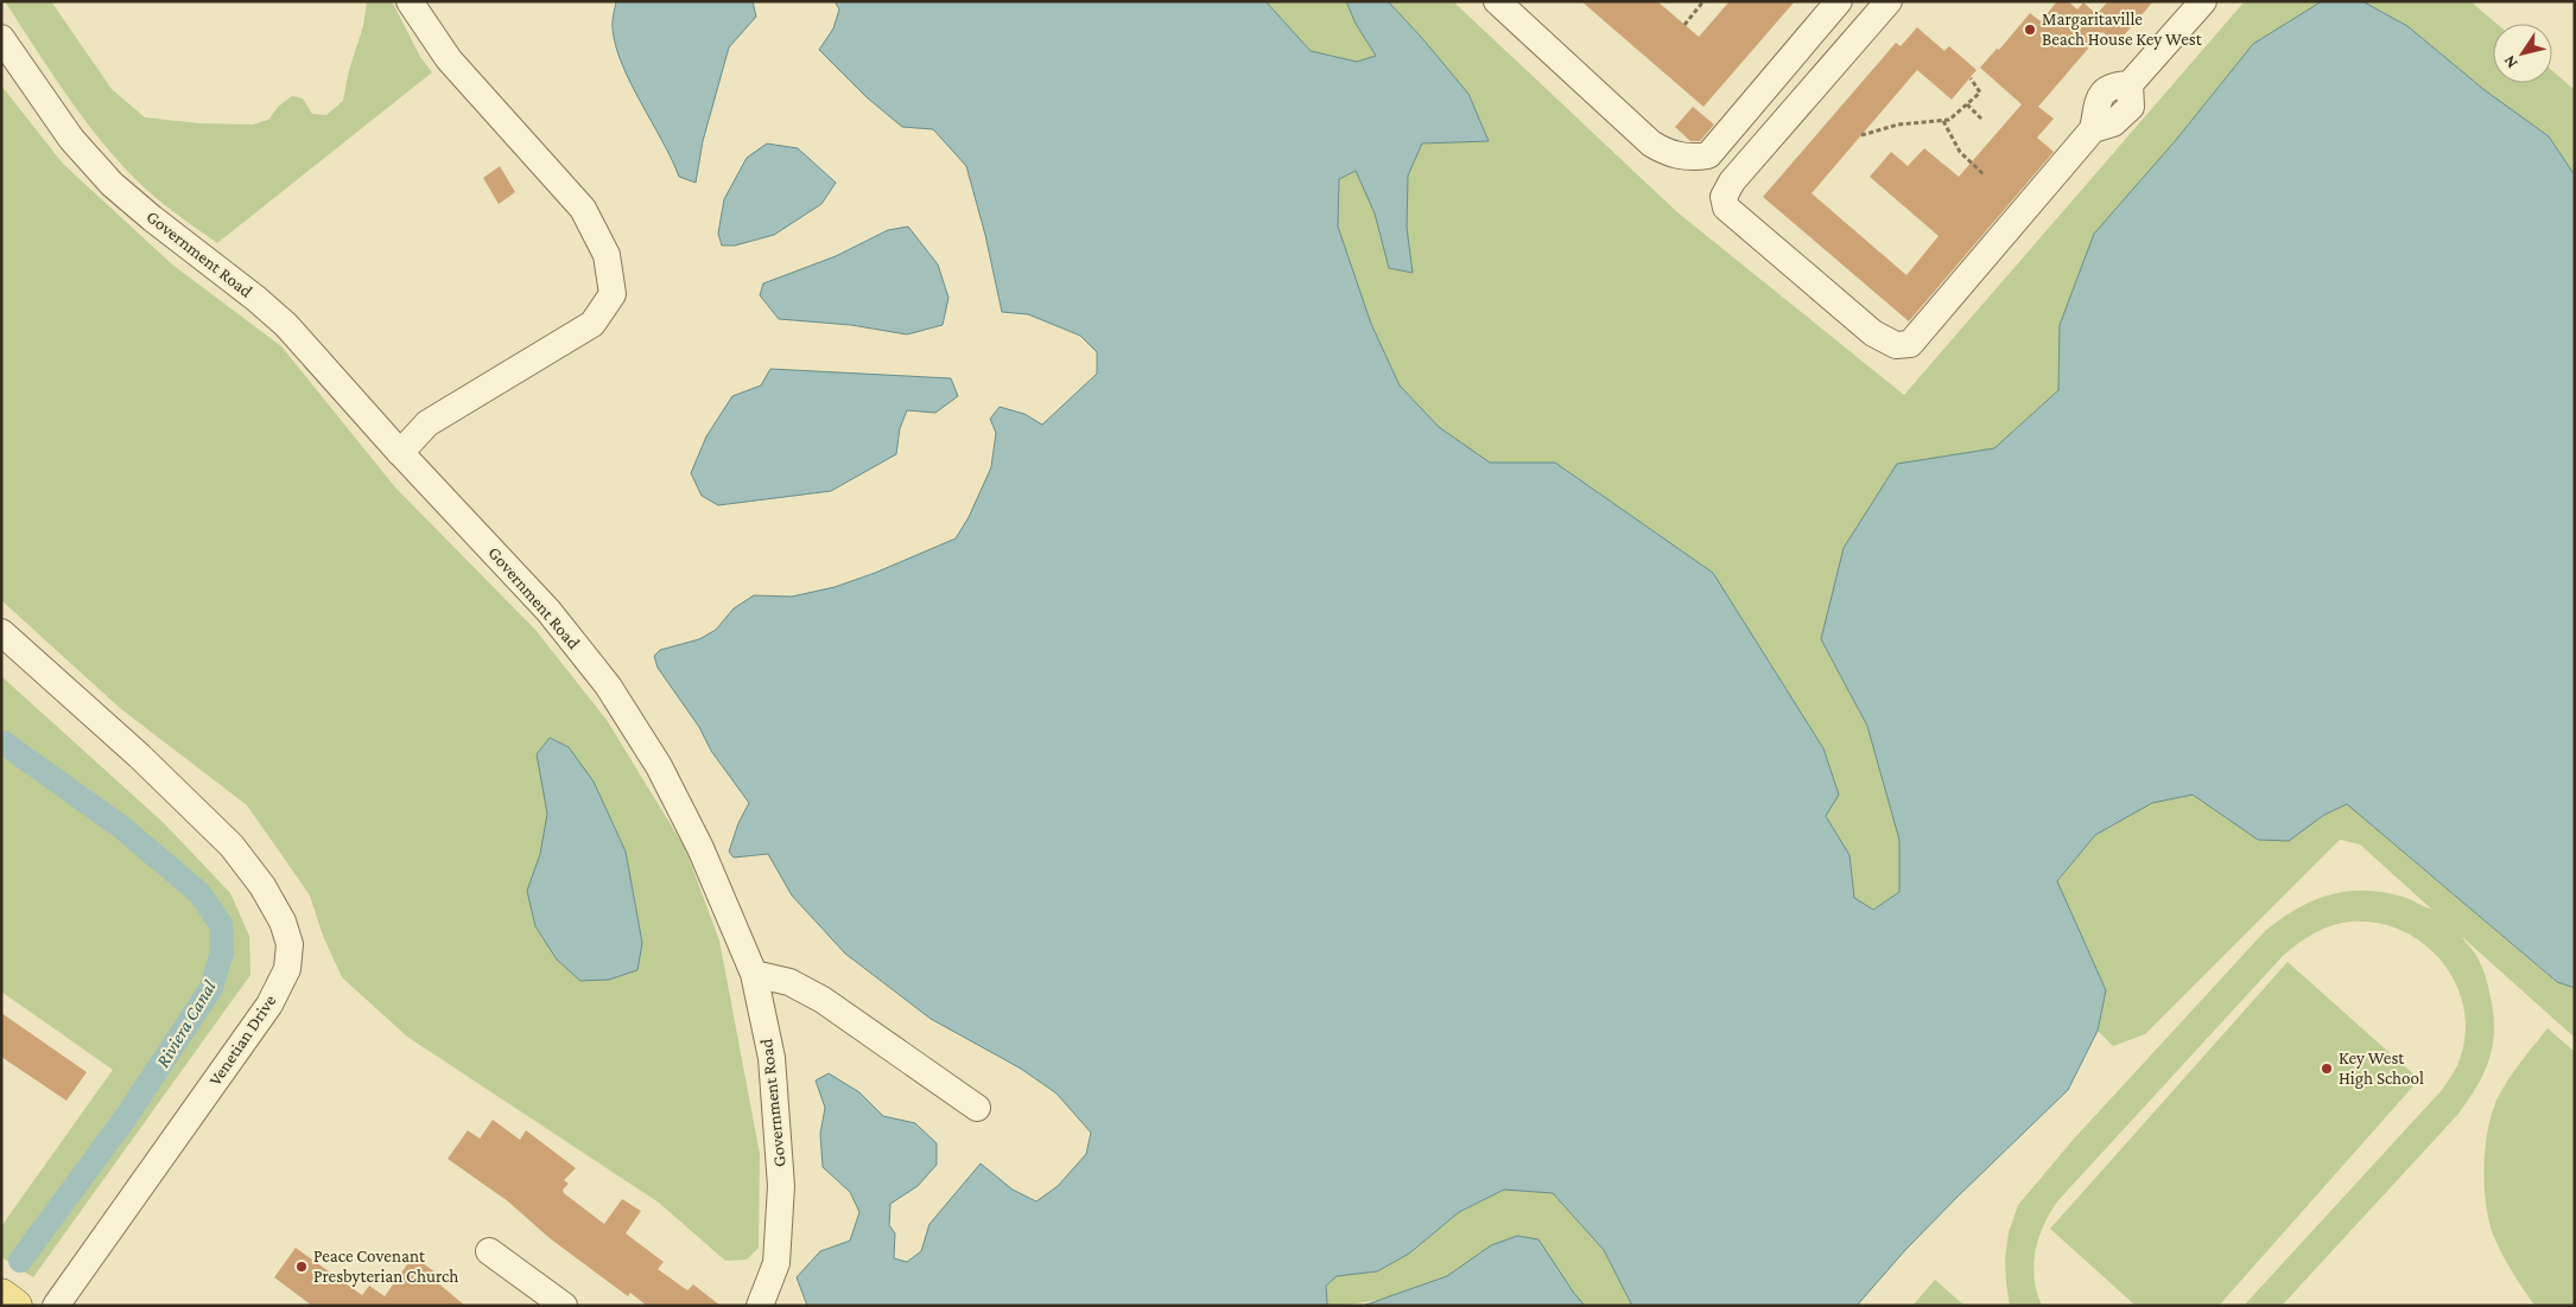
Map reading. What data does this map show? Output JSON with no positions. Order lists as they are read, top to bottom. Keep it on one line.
{"streets":{"street":["Government Road","Venetian Drive"]},"water":["Riviera Canal"],"places":["Margaritaville Beach House Key West","Key West High School","Peace Covenant Presbyterian Church"],"north":"bottom left"}
